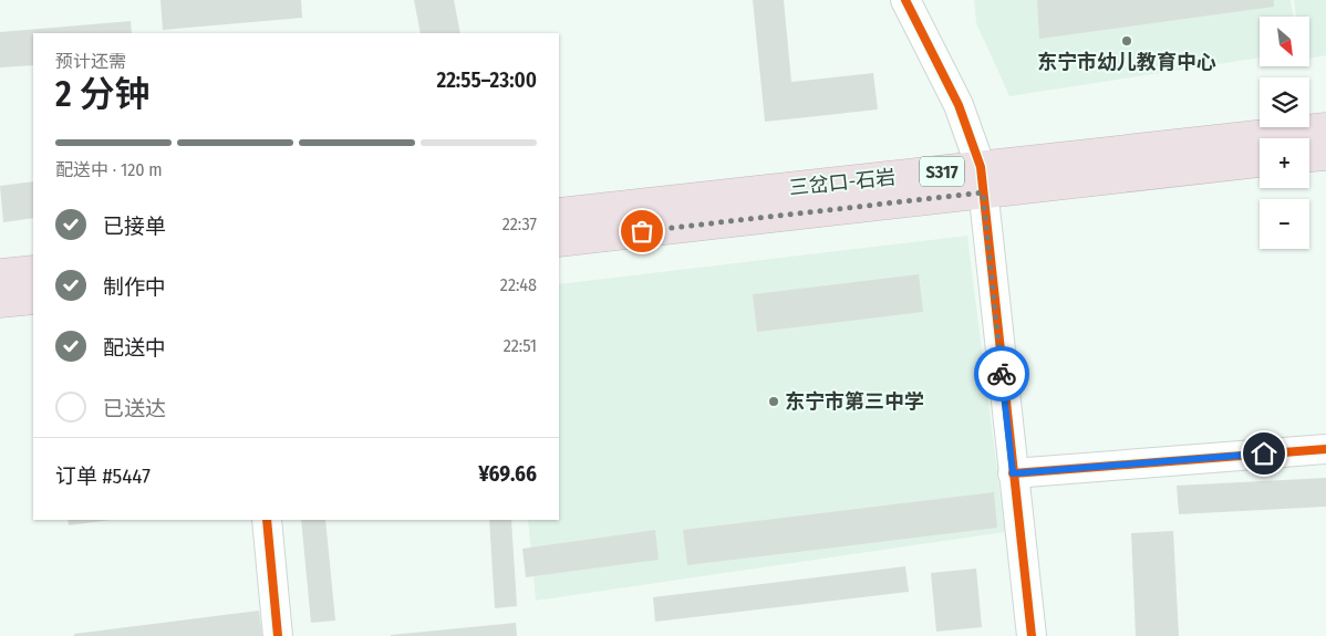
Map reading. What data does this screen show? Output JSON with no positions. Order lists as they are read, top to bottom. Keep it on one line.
{"streets":{"highway":["S317","三岔口-石岩"]},"places":["东宁市幼儿教育中心","东宁市第三中学"],"north":"bottom right","page":{"map_buttons":["+","−"],"heading":["2 分钟","预计还需","22:55–23:00"],"panel":["订单 #5447","¥69.66"],"bar":"配送中 · 120 m","list":[["已接单","22:37"],["制作中","22:48"],["配送中","22:51"],"已送达"]}}
